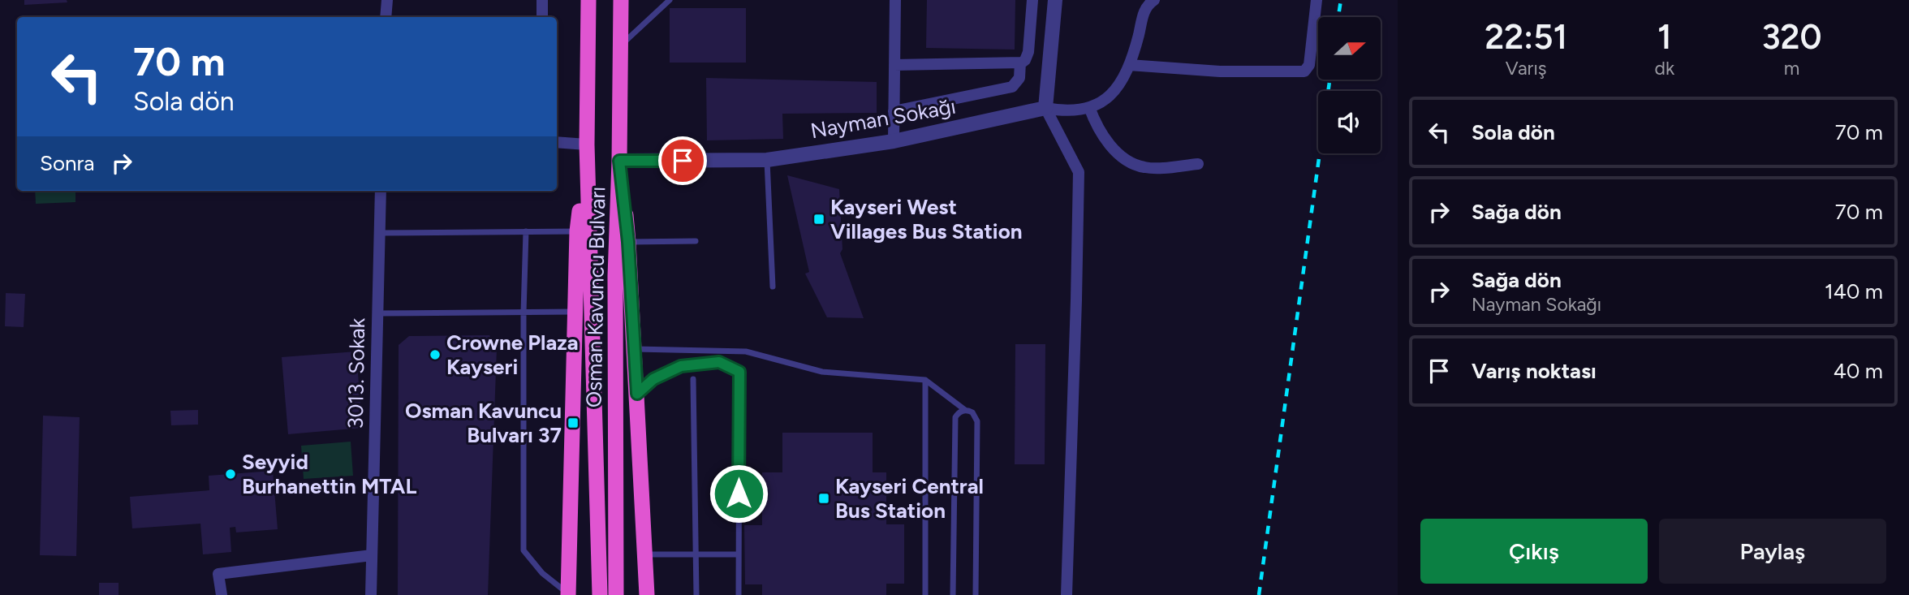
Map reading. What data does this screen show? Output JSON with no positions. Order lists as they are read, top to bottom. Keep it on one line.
{"streets":{"highway":["Osman Kavuncu Bulvarı"],"street":["Nayman Sokağı","3013. Sokak"]},"crossings":[["Nayman Sokağı","Osman Kavuncu Bulvarı"]],"places":{"transit":["Kayseri West Villages Bus Station","Osman Kavuncu Bulvarı 37","Kayseri Central Bus Station"],"other":["Crowne Plaza Kayseri","Seyyid Burhanettin MTAL"]},"north":"right","page":{"eta":["22:51","Varış","1","dk","320","m"],"turn":["70 m","Sola dön"],"list":[{"name":"Sola dön","value":"70 m"},{"name":"Sağa dön","value":"70 m"},{"name":"Sağa dön","note":"Nayman Sokağı","value":"140 m"},{"name":"Varış noktası","value":"40 m"}],"then":"Sonra","buttons":["Çıkış","Paylaş"]}}
